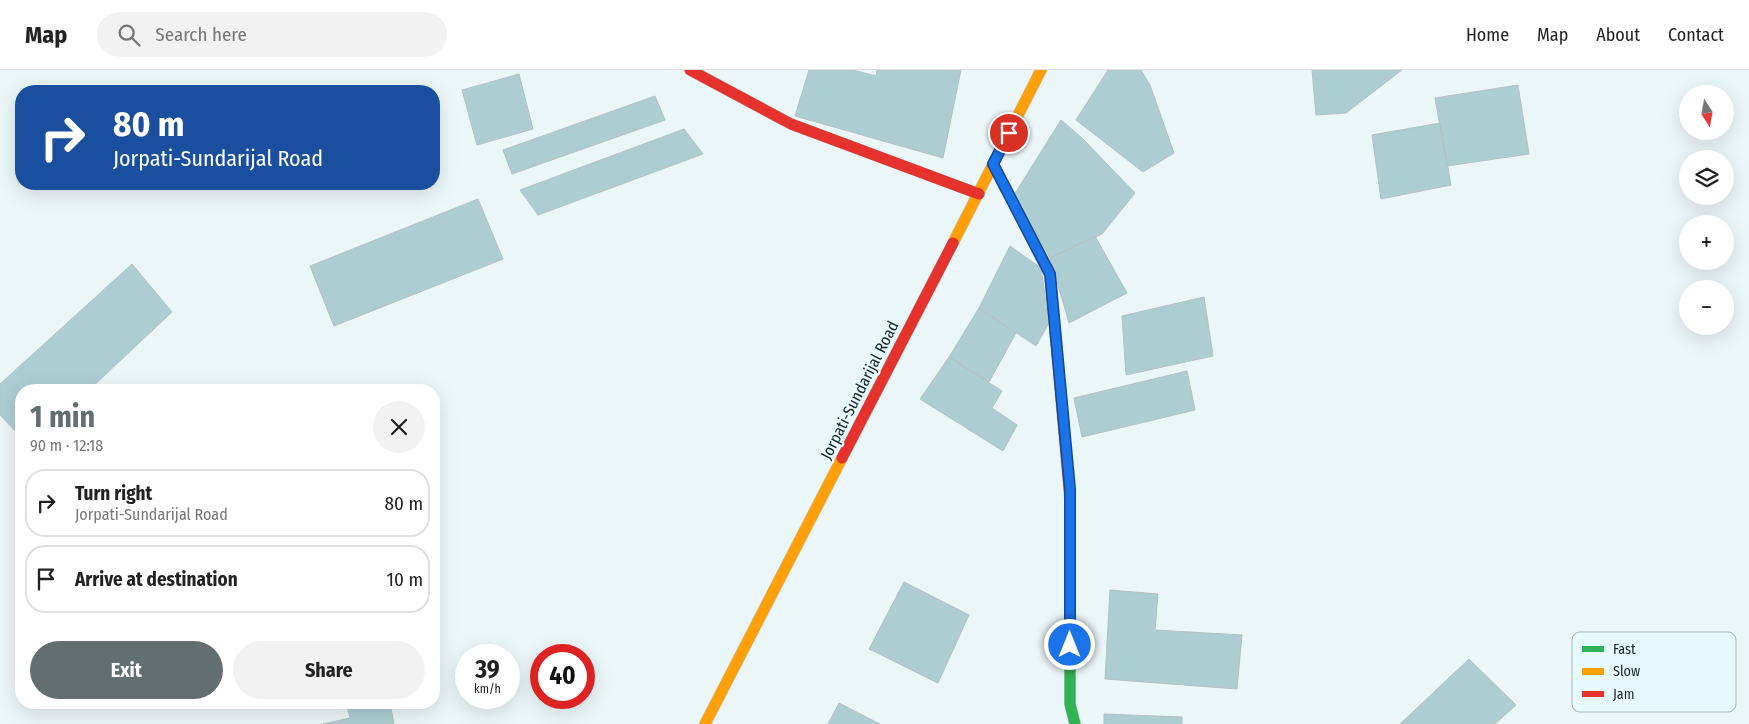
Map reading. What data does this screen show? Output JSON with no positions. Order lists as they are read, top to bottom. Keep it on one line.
{"streets":{"street":["Jorpati-Sundarijal Road"]},"legend":["Fast","Slow","Jam"],"north":"bottom","page":{"header":"Map","search":"Search here","nav":["Home","Map","About","Contact"],"map_buttons":["+","−"],"turn":["80 m","Jorpati-Sundarijal Road"],"heading":["1 min","90 m · 12:18"],"list":[{"name":"Turn right","note":"Jorpati-Sundarijal Road","value":"80 m"},{"name":"Arrive at destination","value":"10 m"}],"buttons":["Exit","Share"],"speed":"39 km/h","limit":"40"}}
